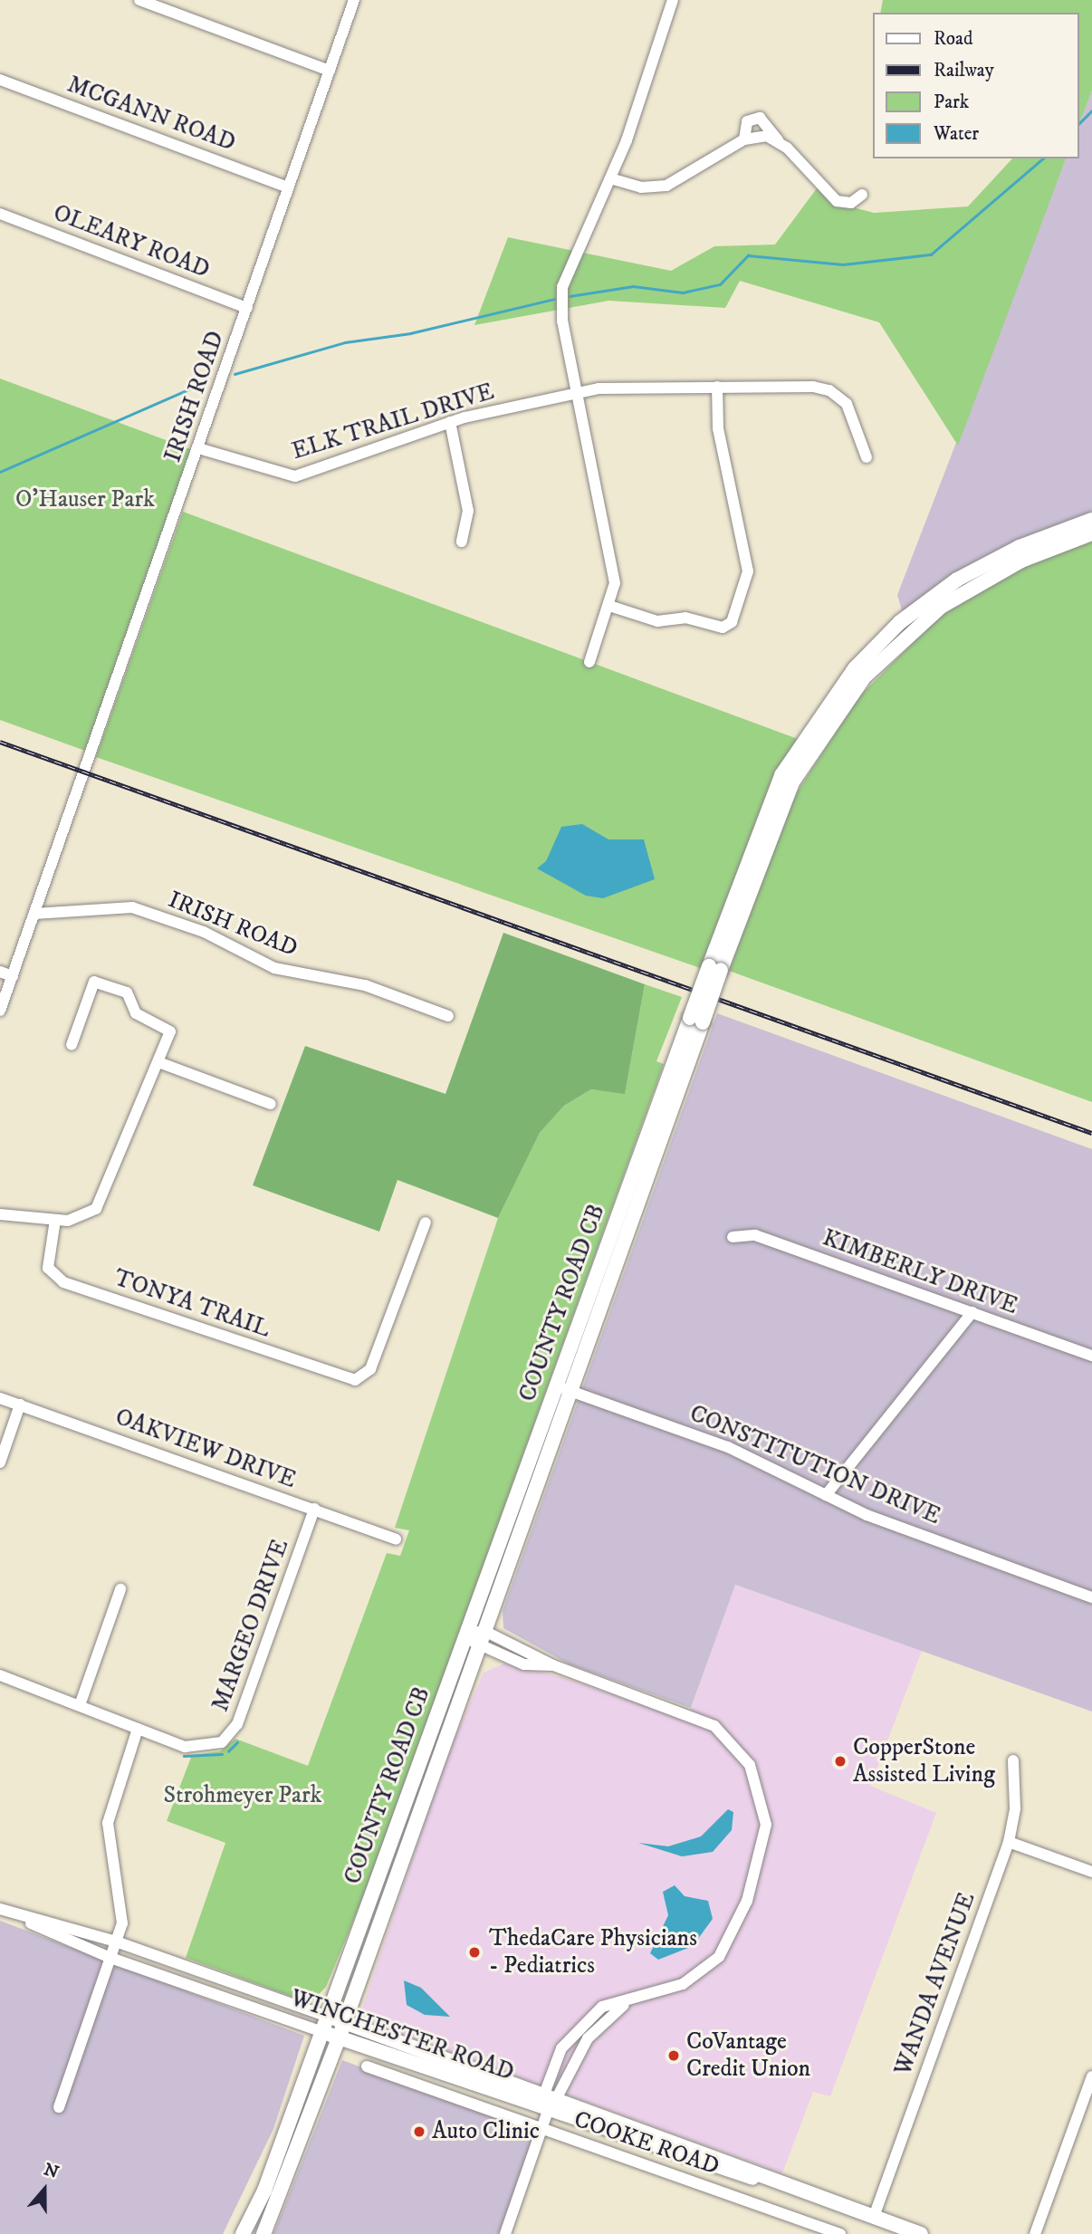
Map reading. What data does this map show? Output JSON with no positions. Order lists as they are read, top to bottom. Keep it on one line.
{"streets":{"main road":["COUNTY ROAD CB","WINCHESTER ROAD"],"street":["MCGANN ROAD","OLEARY ROAD","IRISH ROAD","ELK TRAIL DRIVE","KIMBERLY DRIVE","TONYA TRAIL","OAKVIEW DRIVE","CONSTITUTION DRIVE","MARGEO DRIVE","WANDA AVENUE","COOKE ROAD"]},"crossings":[["MCGANN ROAD","IRISH ROAD"],["OLEARY ROAD","IRISH ROAD"],["IRISH ROAD","ELK TRAIL DRIVE"],["COUNTY ROAD CB","CONSTITUTION DRIVE"],["COUNTY ROAD CB","WINCHESTER ROAD"],["OAKVIEW DRIVE","MARGEO DRIVE"],["WANDA AVENUE","WINCHESTER ROAD"]],"parks":["O'Hauser Park","Strohmeyer Park"],"places":["CopperStone Assisted Living","ThedaCare Physicians - Pediatrics","CoVantage Credit Union","Auto Clinic"],"legend":["Road","Railway","Park","Water"],"north":"top"}
